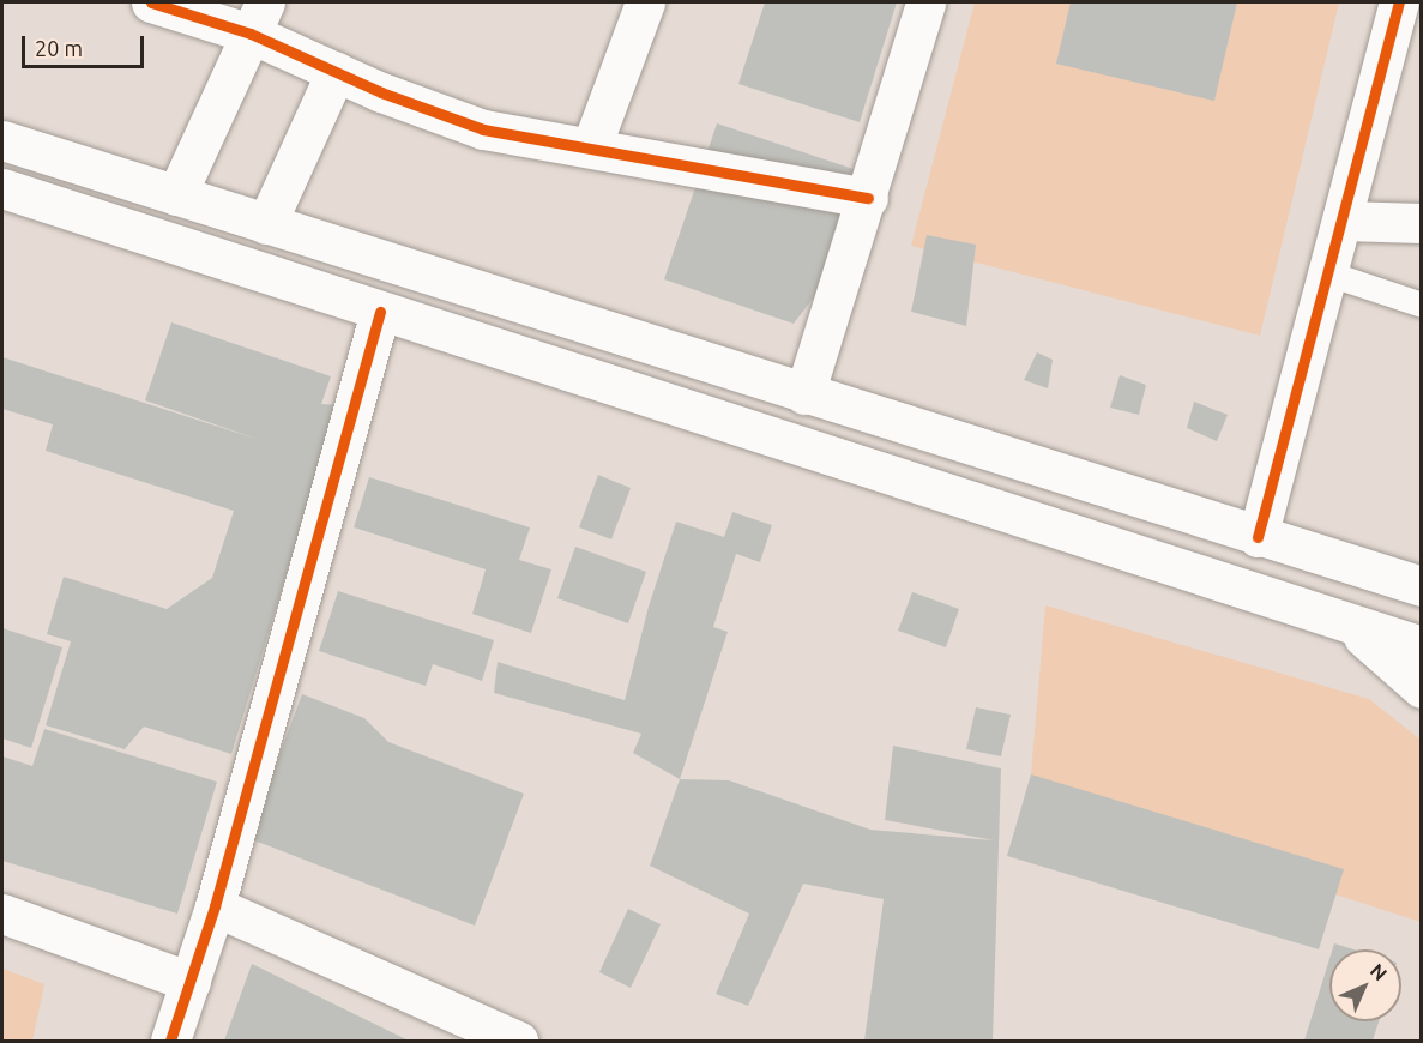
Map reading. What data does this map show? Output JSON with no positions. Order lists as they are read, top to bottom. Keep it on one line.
{"scale_bar":"20 m","north":"top right"}
